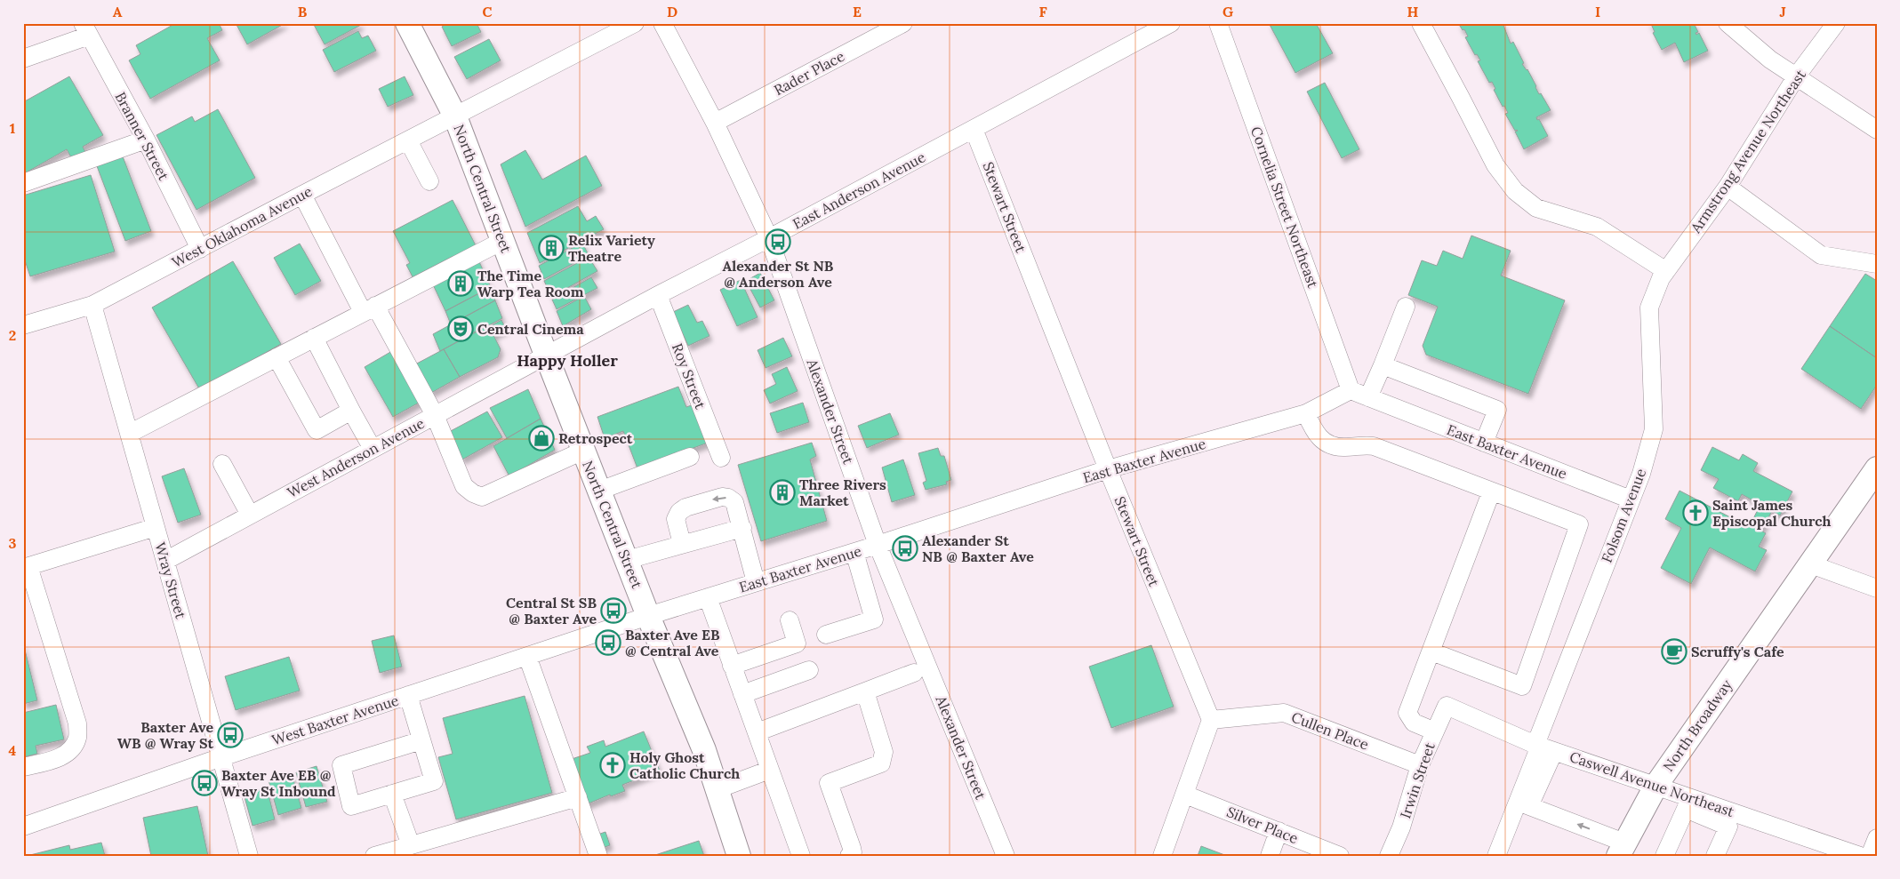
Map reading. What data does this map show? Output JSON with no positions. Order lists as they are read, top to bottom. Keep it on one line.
{"streets":{"main road":["North Central Street","North Broadway"],"street":["Rader Place","Branner Street","Armstrong Avenue Northeast","East Anderson Avenue","Stewart Street","Cornelia Street Northeast","West Oklahoma Avenue","Roy Street","Alexander Street","East Baxter Avenue","West Anderson Avenue","Folsom Avenue","Wray Street","West Baxter Avenue","Cullen Place","Irwin Street","Caswell Avenue Northeast","Silver Place"]},"crossings":[["Rader Place","Alexander Street"],["Branner Street","West Oklahoma Avenue"],["Armstrong Avenue Northeast","Folsom Avenue"],["North Central Street","East Anderson Avenue"],["North Central Street","West Oklahoma Avenue"],["North Central Street","East Baxter Avenue"],["North Central Street","West Anderson Avenue"],["North Central Street","West Baxter Avenue"],["East Anderson Avenue","Stewart Street"],["East Anderson Avenue","Roy Street"],["East Anderson Avenue","Alexander Street"],["East Anderson Avenue","West Anderson Avenue"],["Stewart Street","East Baxter Avenue"],["Stewart Street","Cullen Place"],["Cornelia Street Northeast","East Baxter Avenue"],["West Oklahoma Avenue","Wray Street"],["Alexander Street","East Baxter Avenue"],["East Baxter Avenue","Folsom Avenue"],["East Baxter Avenue","West Baxter Avenue"],["West Anderson Avenue","Wray Street"],["Folsom Avenue","Caswell Avenue Northeast"],["Wray Street","West Baxter Avenue"],["North Broadway","Caswell Avenue Northeast"],["Cullen Place","Irwin Street"],["Irwin Street","Caswell Avenue Northeast"]],"districts":["Happy Holler"],"places":{"bus stop":["Alexander St NB @ Anderson Ave","Alexander St NB @ Baxter Ave","Central St SB @ Baxter Ave","Baxter Ave EB @ Central Ave","Baxter Ave WB @ Wray St","Baxter Ave EB @ Wray St Inbound"],"building":["Relix Variety Theatre","The Time Warp Tea Room","Three Rivers Market"],"theatre":["Central Cinema"],"shop":["Retrospect"],"church":["Saint James Episcopal Church","Holy Ghost Catholic Church"],"cafe":["Scruffy's Cafe"]},"grid":{"columns":["A","B","C","D","E","F","G","H","I","J"],"rows":["1","2","3","4"]}}
